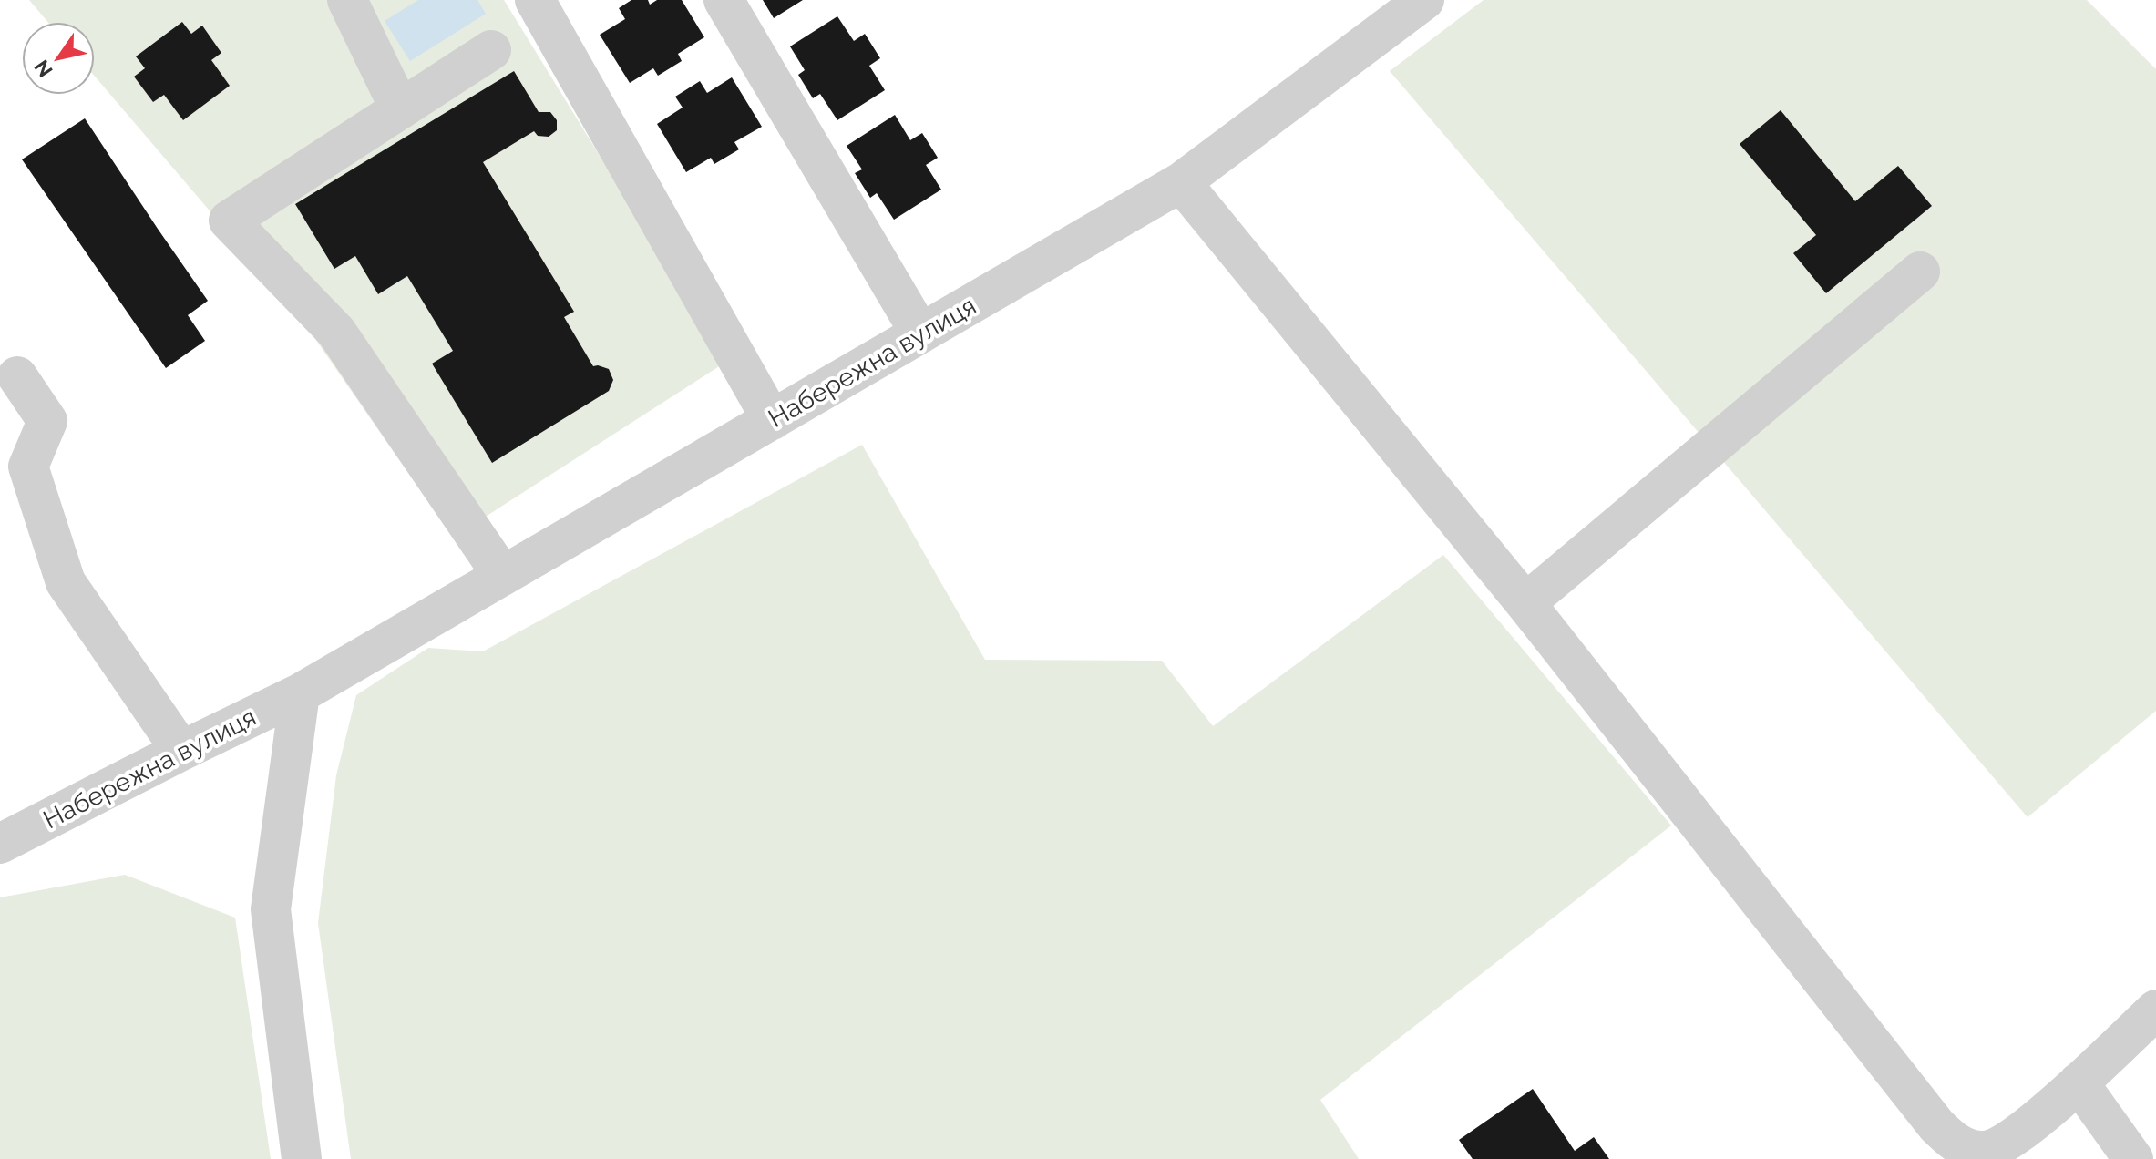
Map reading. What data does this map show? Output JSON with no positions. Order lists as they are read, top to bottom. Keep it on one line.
{"streets":{"street":["Набережна вулиця"]},"north":"bottom left"}
